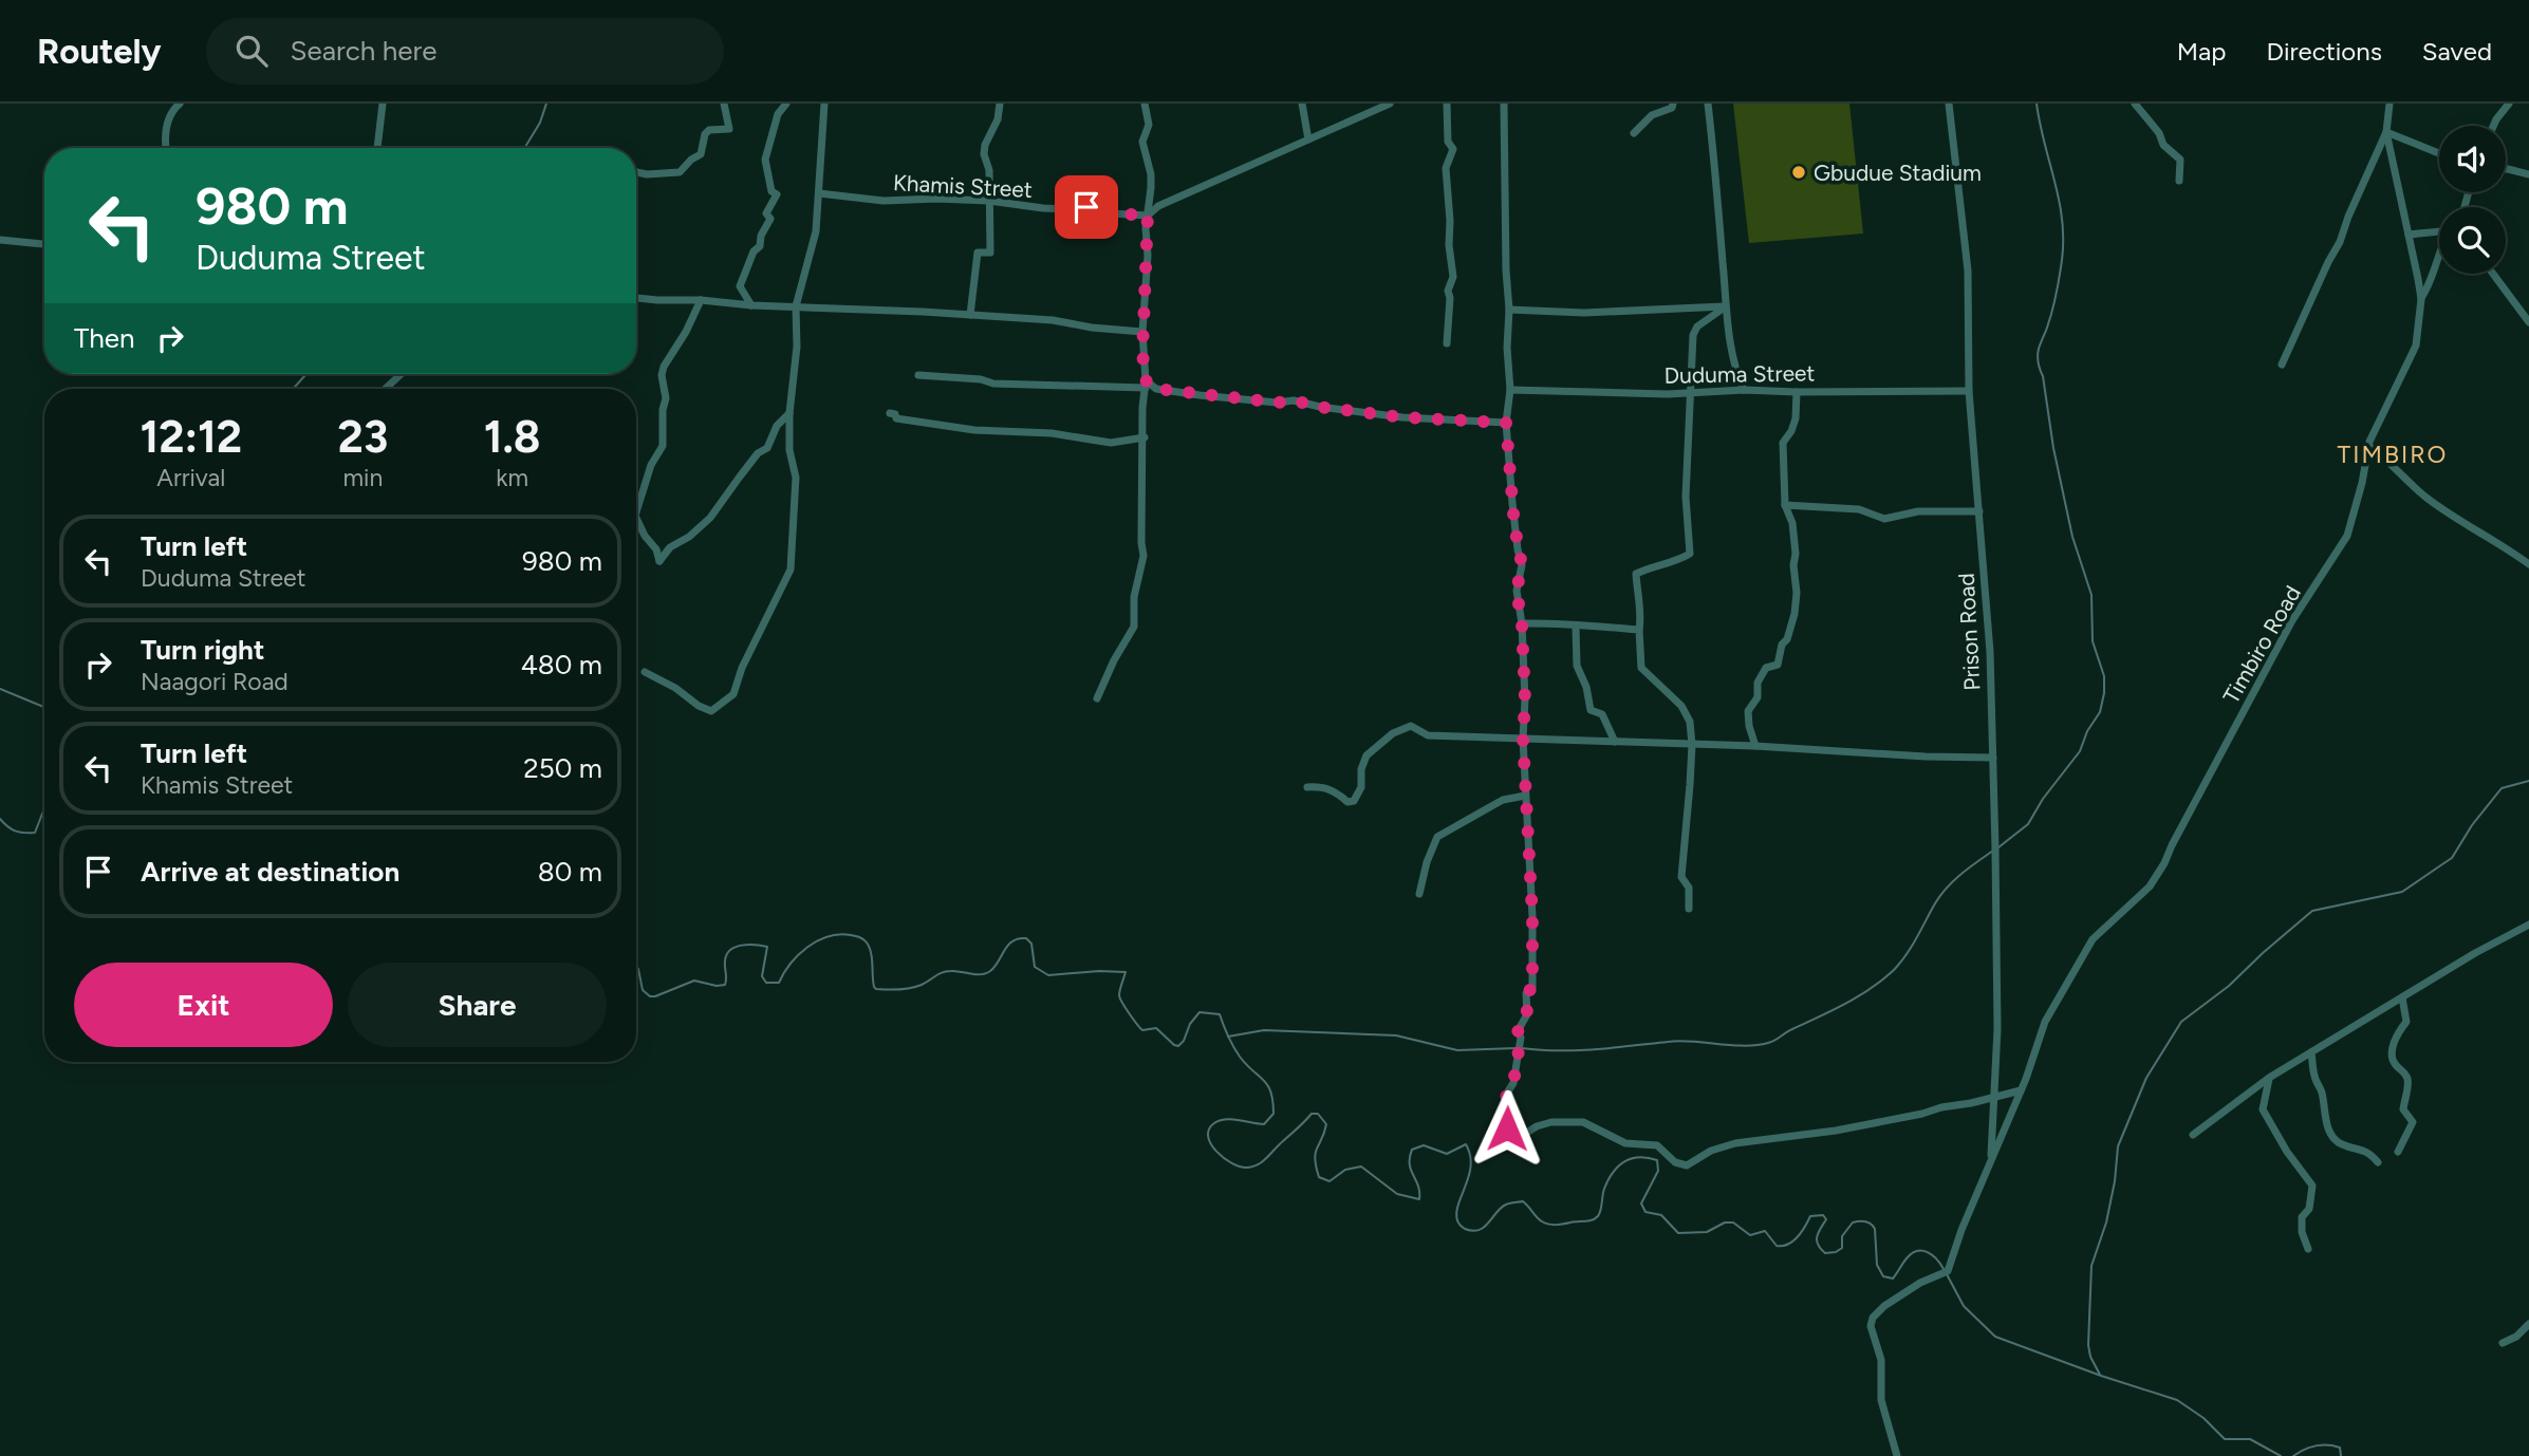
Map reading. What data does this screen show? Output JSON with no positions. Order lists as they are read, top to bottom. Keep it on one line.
{"streets":{"street":["Khamis Street","Duduma Street","Prison Road","Timbiro Road"]},"crossings":[["Duduma Street","Prison Road"],["Prison Road","Timbiro Road"]],"districts":["TIMBIRO"],"places":["Gbudue Stadium"],"page":{"header":"Routely","search":"Search here","nav":["Map","Directions","Saved"],"turn":["980 m","Duduma Street"],"then":"Then","eta":["12:12","Arrival","23","min","1.8","km"],"list":[{"name":"Turn left","note":"Duduma Street","value":"980 m"},{"name":"Turn right","note":"Naagori Road","value":"480 m"},{"name":"Turn left","note":"Khamis Street","value":"250 m"},{"name":"Arrive at destination","value":"80 m"}],"buttons":["Exit","Share"]}}
